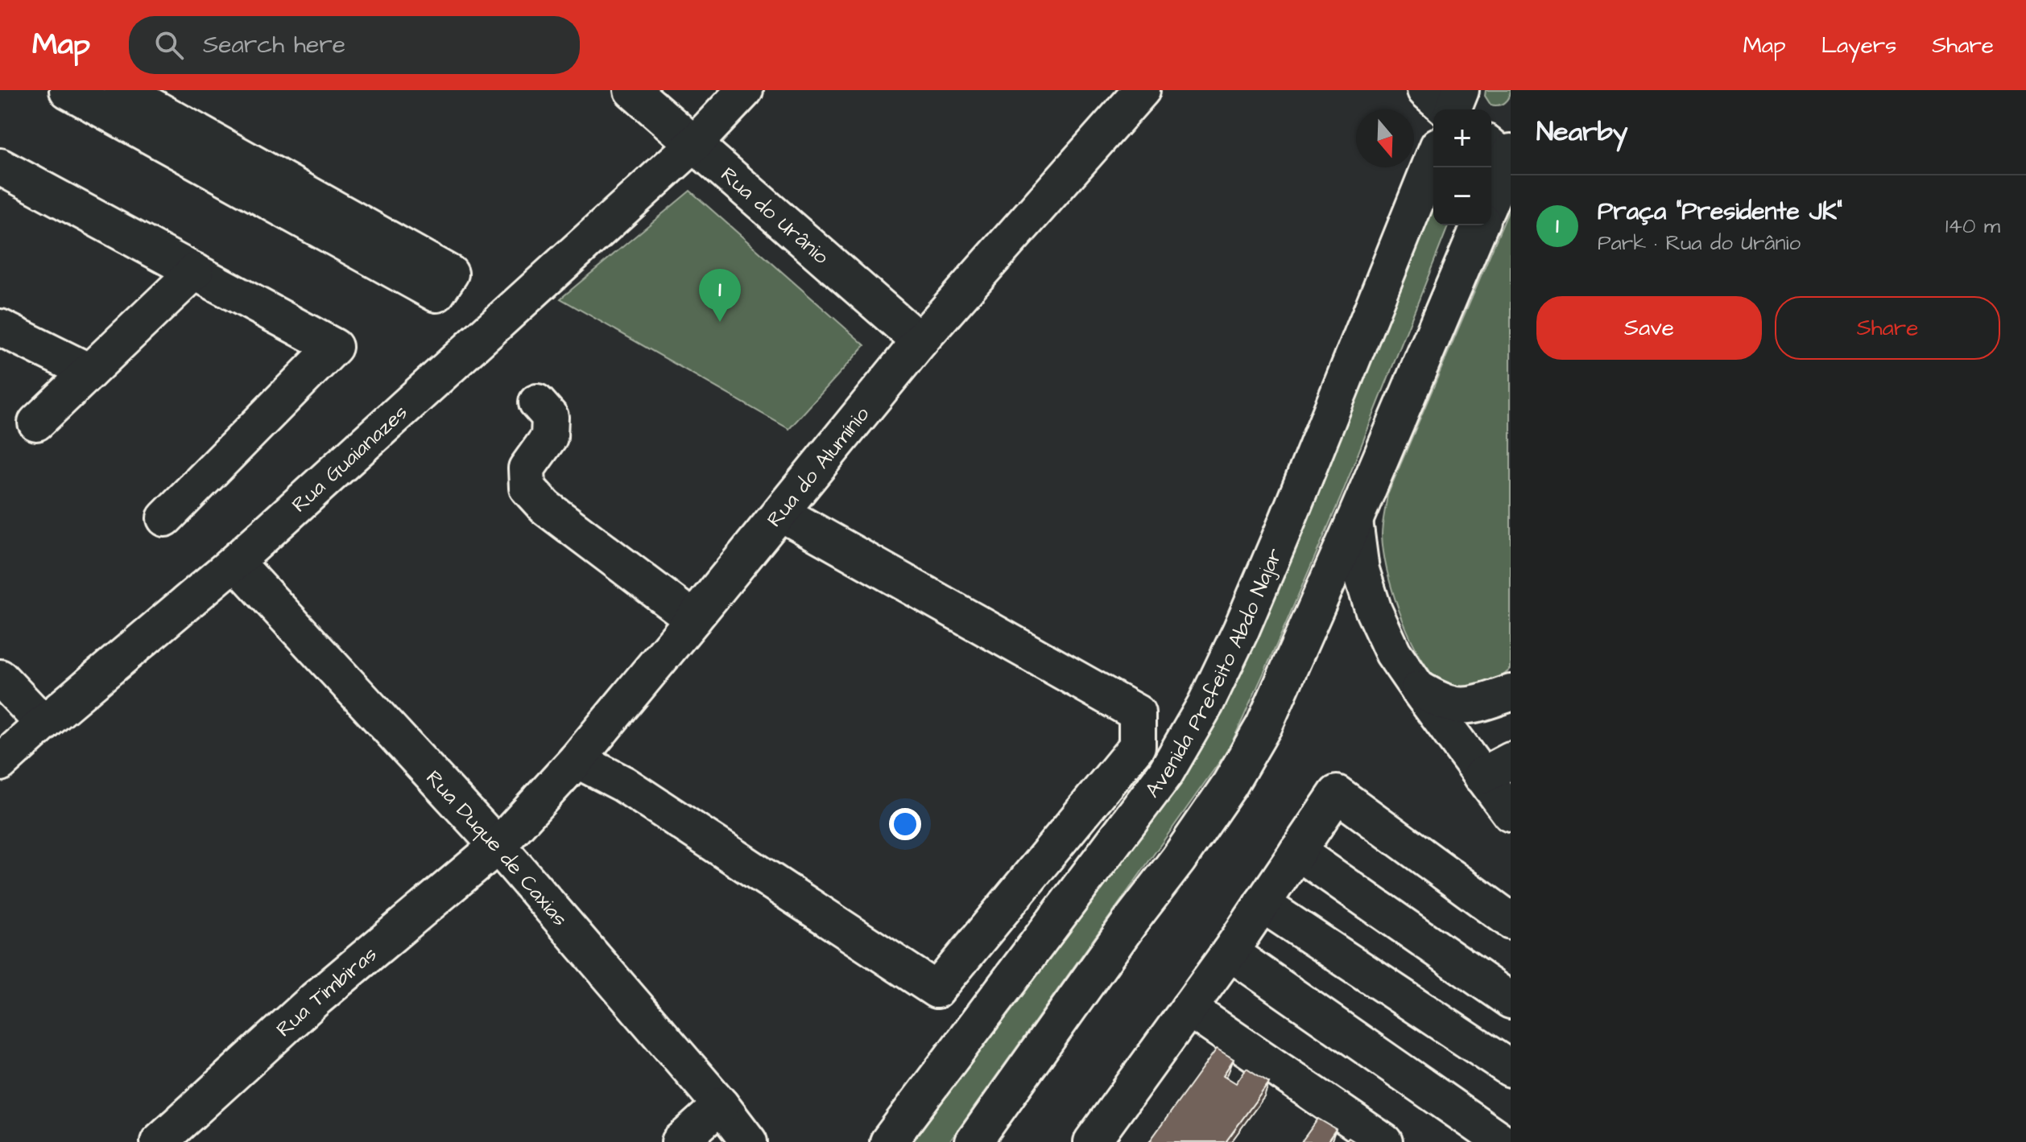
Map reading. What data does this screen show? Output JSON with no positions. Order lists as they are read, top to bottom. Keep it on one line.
{"streets":{"street":["Rua do Urânio","Rua Guaianazes","Rua do Alumínio","Avenida Prefeito Abdo Najar","Rua Duque de Caxias","Rua Timbiras"]},"crossings":[["Rua do Urânio","Rua Guaianazes"],["Rua do Urânio","Rua do Alumínio"],["Rua Guaianazes","Rua Duque de Caxias"],["Rua do Alumínio","Rua Duque de Caxias"],["Rua do Alumínio","Rua Timbiras"],["Rua Duque de Caxias","Rua Timbiras"]],"north":"bottom","page":{"header":"Map","search":"Search here","nav":["Map","Layers","Share"],"heading":"Nearby","map_buttons":["+","−"],"list":[{"mark":"1","name":"Praça \"Presidente JK\"","note":"Park · Rua do Urânio","value":"140 m"}],"pins":"1","buttons":["Save","Share"]}}
